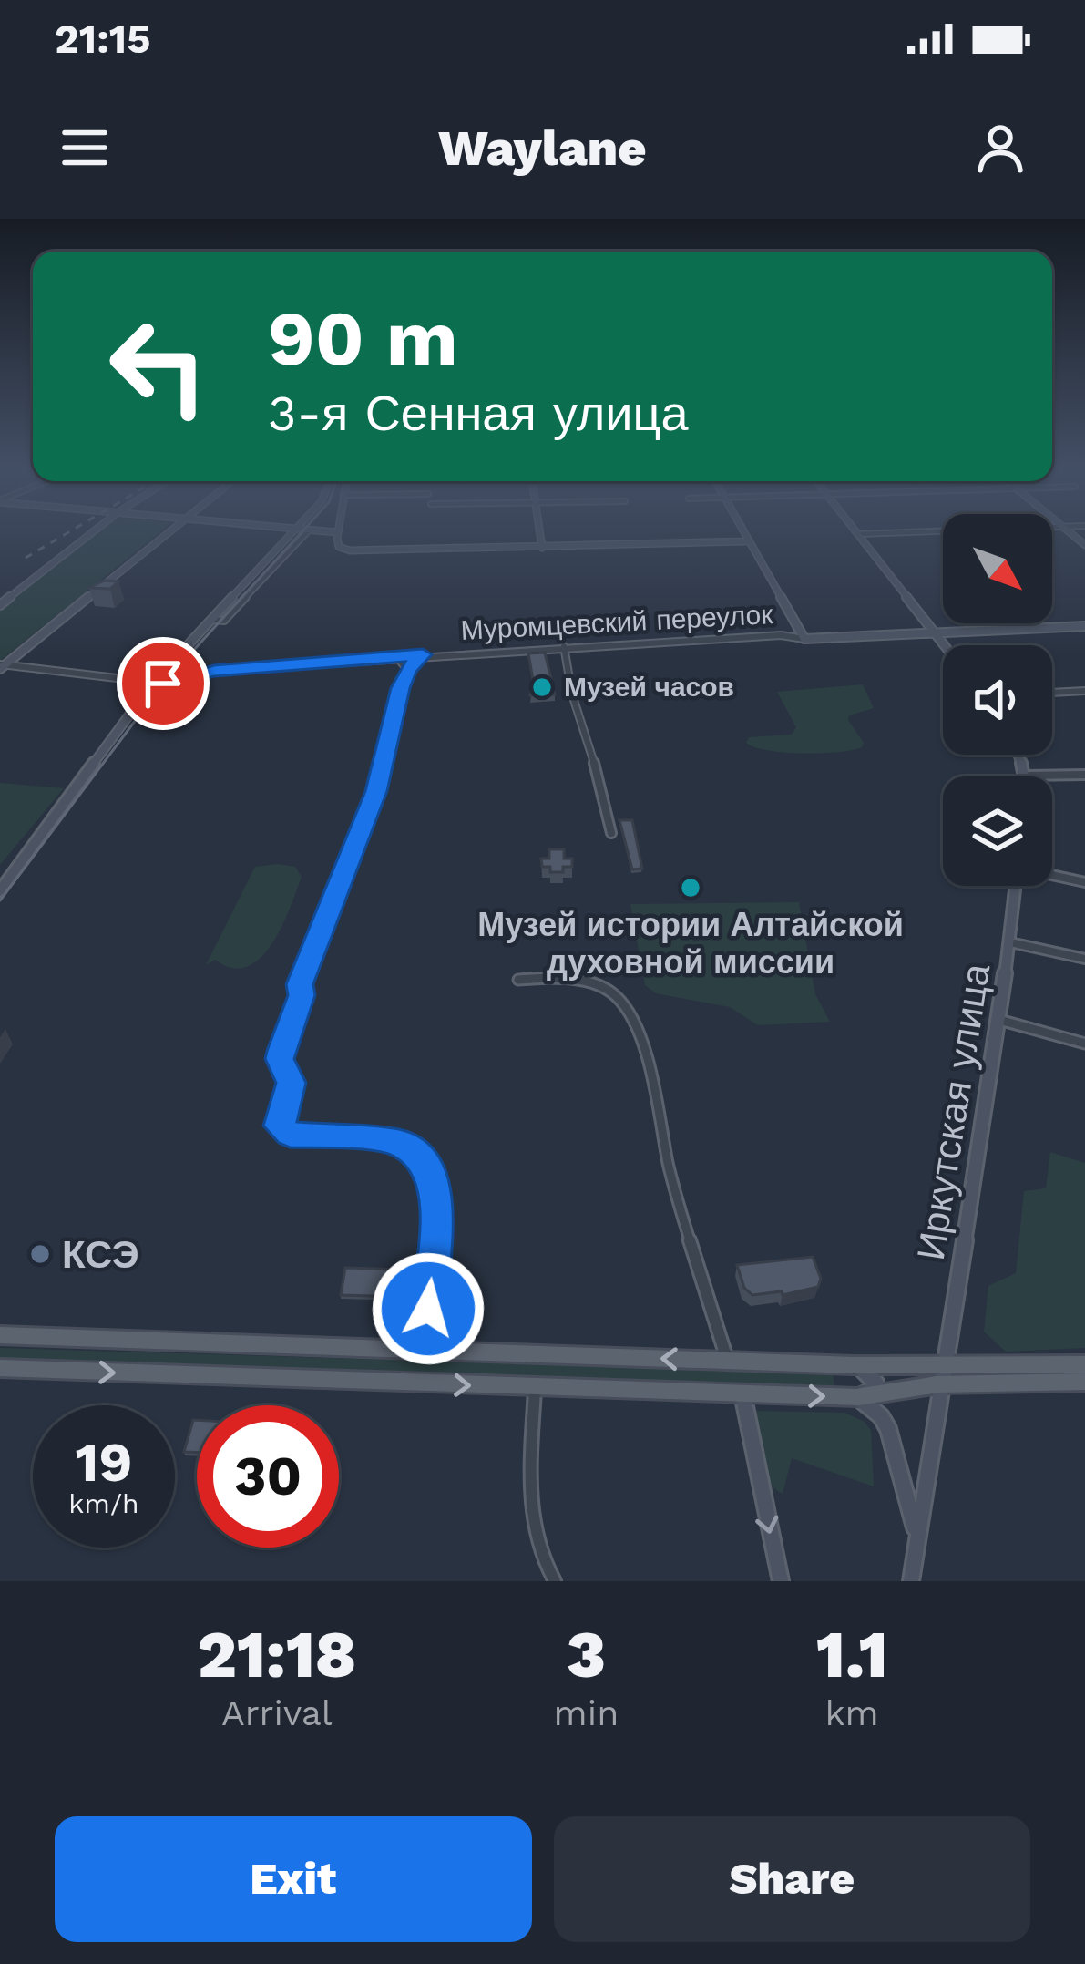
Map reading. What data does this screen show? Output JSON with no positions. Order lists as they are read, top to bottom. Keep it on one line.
{"streets":{"main road":["Муромцевский переулок","Иркутская улица"]},"places":["Музей часов","Музей истории Алтайской духовной миссии","КСЭ"],"north":"bottom right","page":{"status":"21:15","header":"Waylane","turn":["90 m","3-я Сенная улица"],"speed":"19 km/h","limit":"30","eta":["21:18","Arrival","3","min","1.1","km"],"buttons":["Exit","Share"]}}
